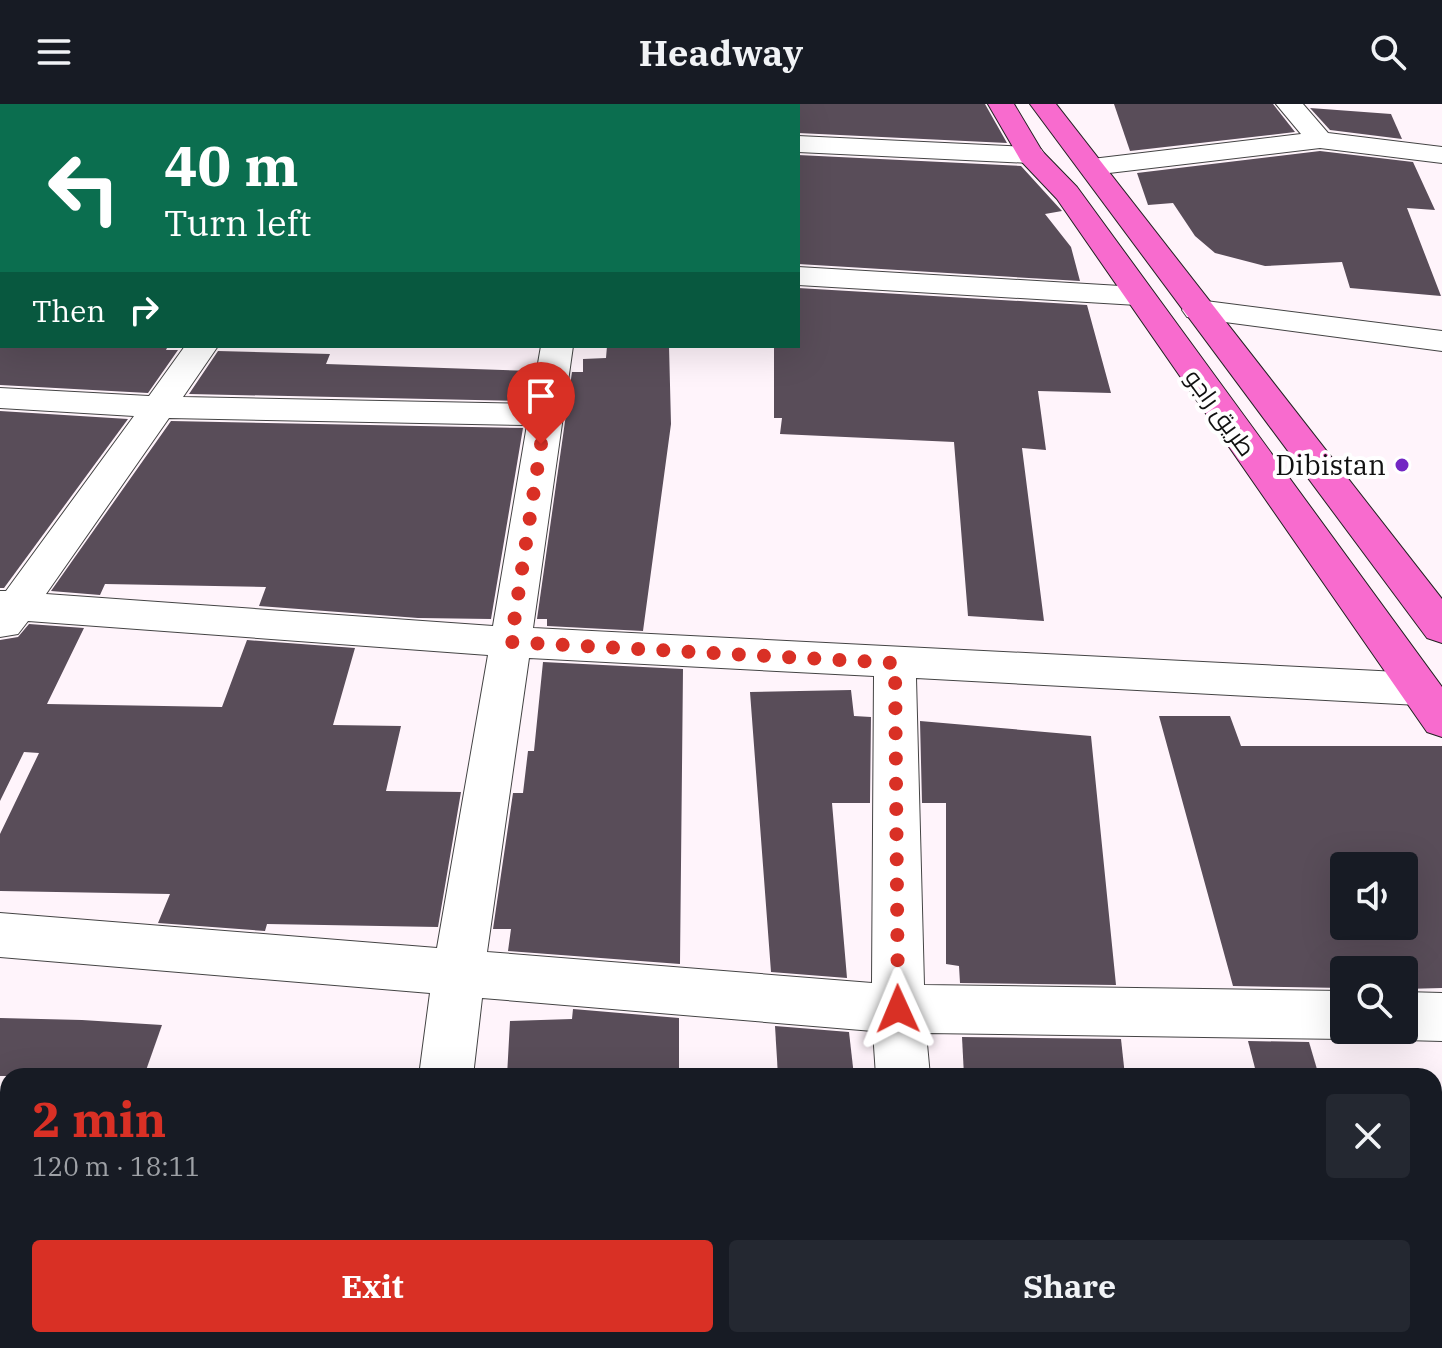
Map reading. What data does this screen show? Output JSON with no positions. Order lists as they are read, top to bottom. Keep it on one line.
{"streets":{"main road":["طريق راجو"]},"places":["Dibistan"],"page":{"header":"Headway","turn":["40 m","Turn left"],"then":"Then","heading":["2 min","120 m · 18:11"],"buttons":["Exit","Share"]}}
